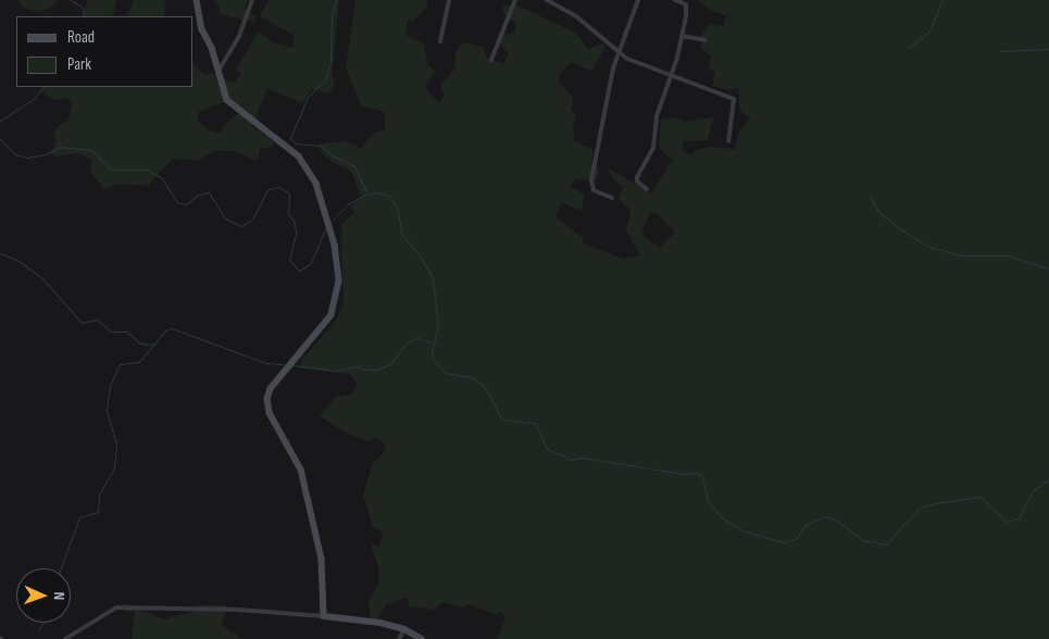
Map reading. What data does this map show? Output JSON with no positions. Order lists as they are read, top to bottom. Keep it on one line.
{"legend":["Road","Park"],"north":"right"}
